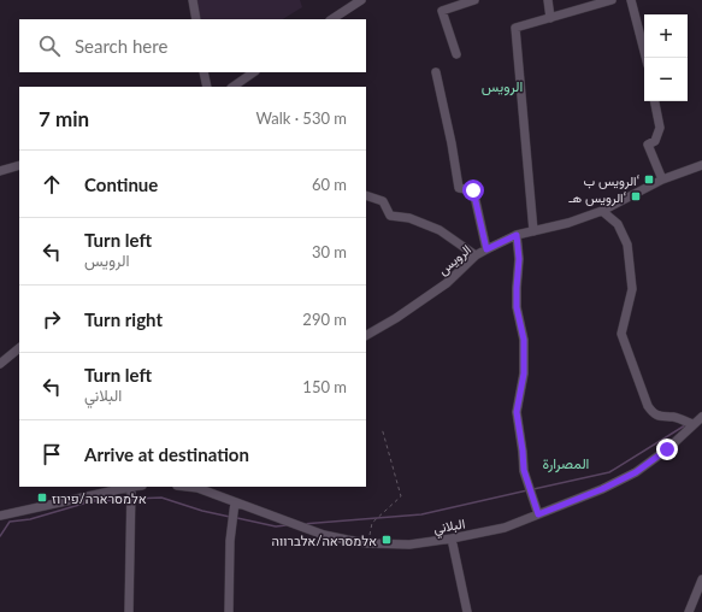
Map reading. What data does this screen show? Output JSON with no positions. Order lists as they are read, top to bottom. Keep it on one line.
{"streets":{"street":["الرويس","البلاني"]},"districts":["الرويس","المصرارة"],"places":{"transit":["الرويس ب‘","الرويس هـ‘","אלמסרארה/פירוז","אלמסראה/אלברווה"]},"page":{"map_buttons":["+","−"],"search":"Search here","heading":["7 min","Walk · 530 m"],"list":[["Continue","60 m"],["Turn left","الرويس","30 m"],["Turn right","290 m"],["Turn left","البلاني","150 m"],"Arrive at destination"]}}
